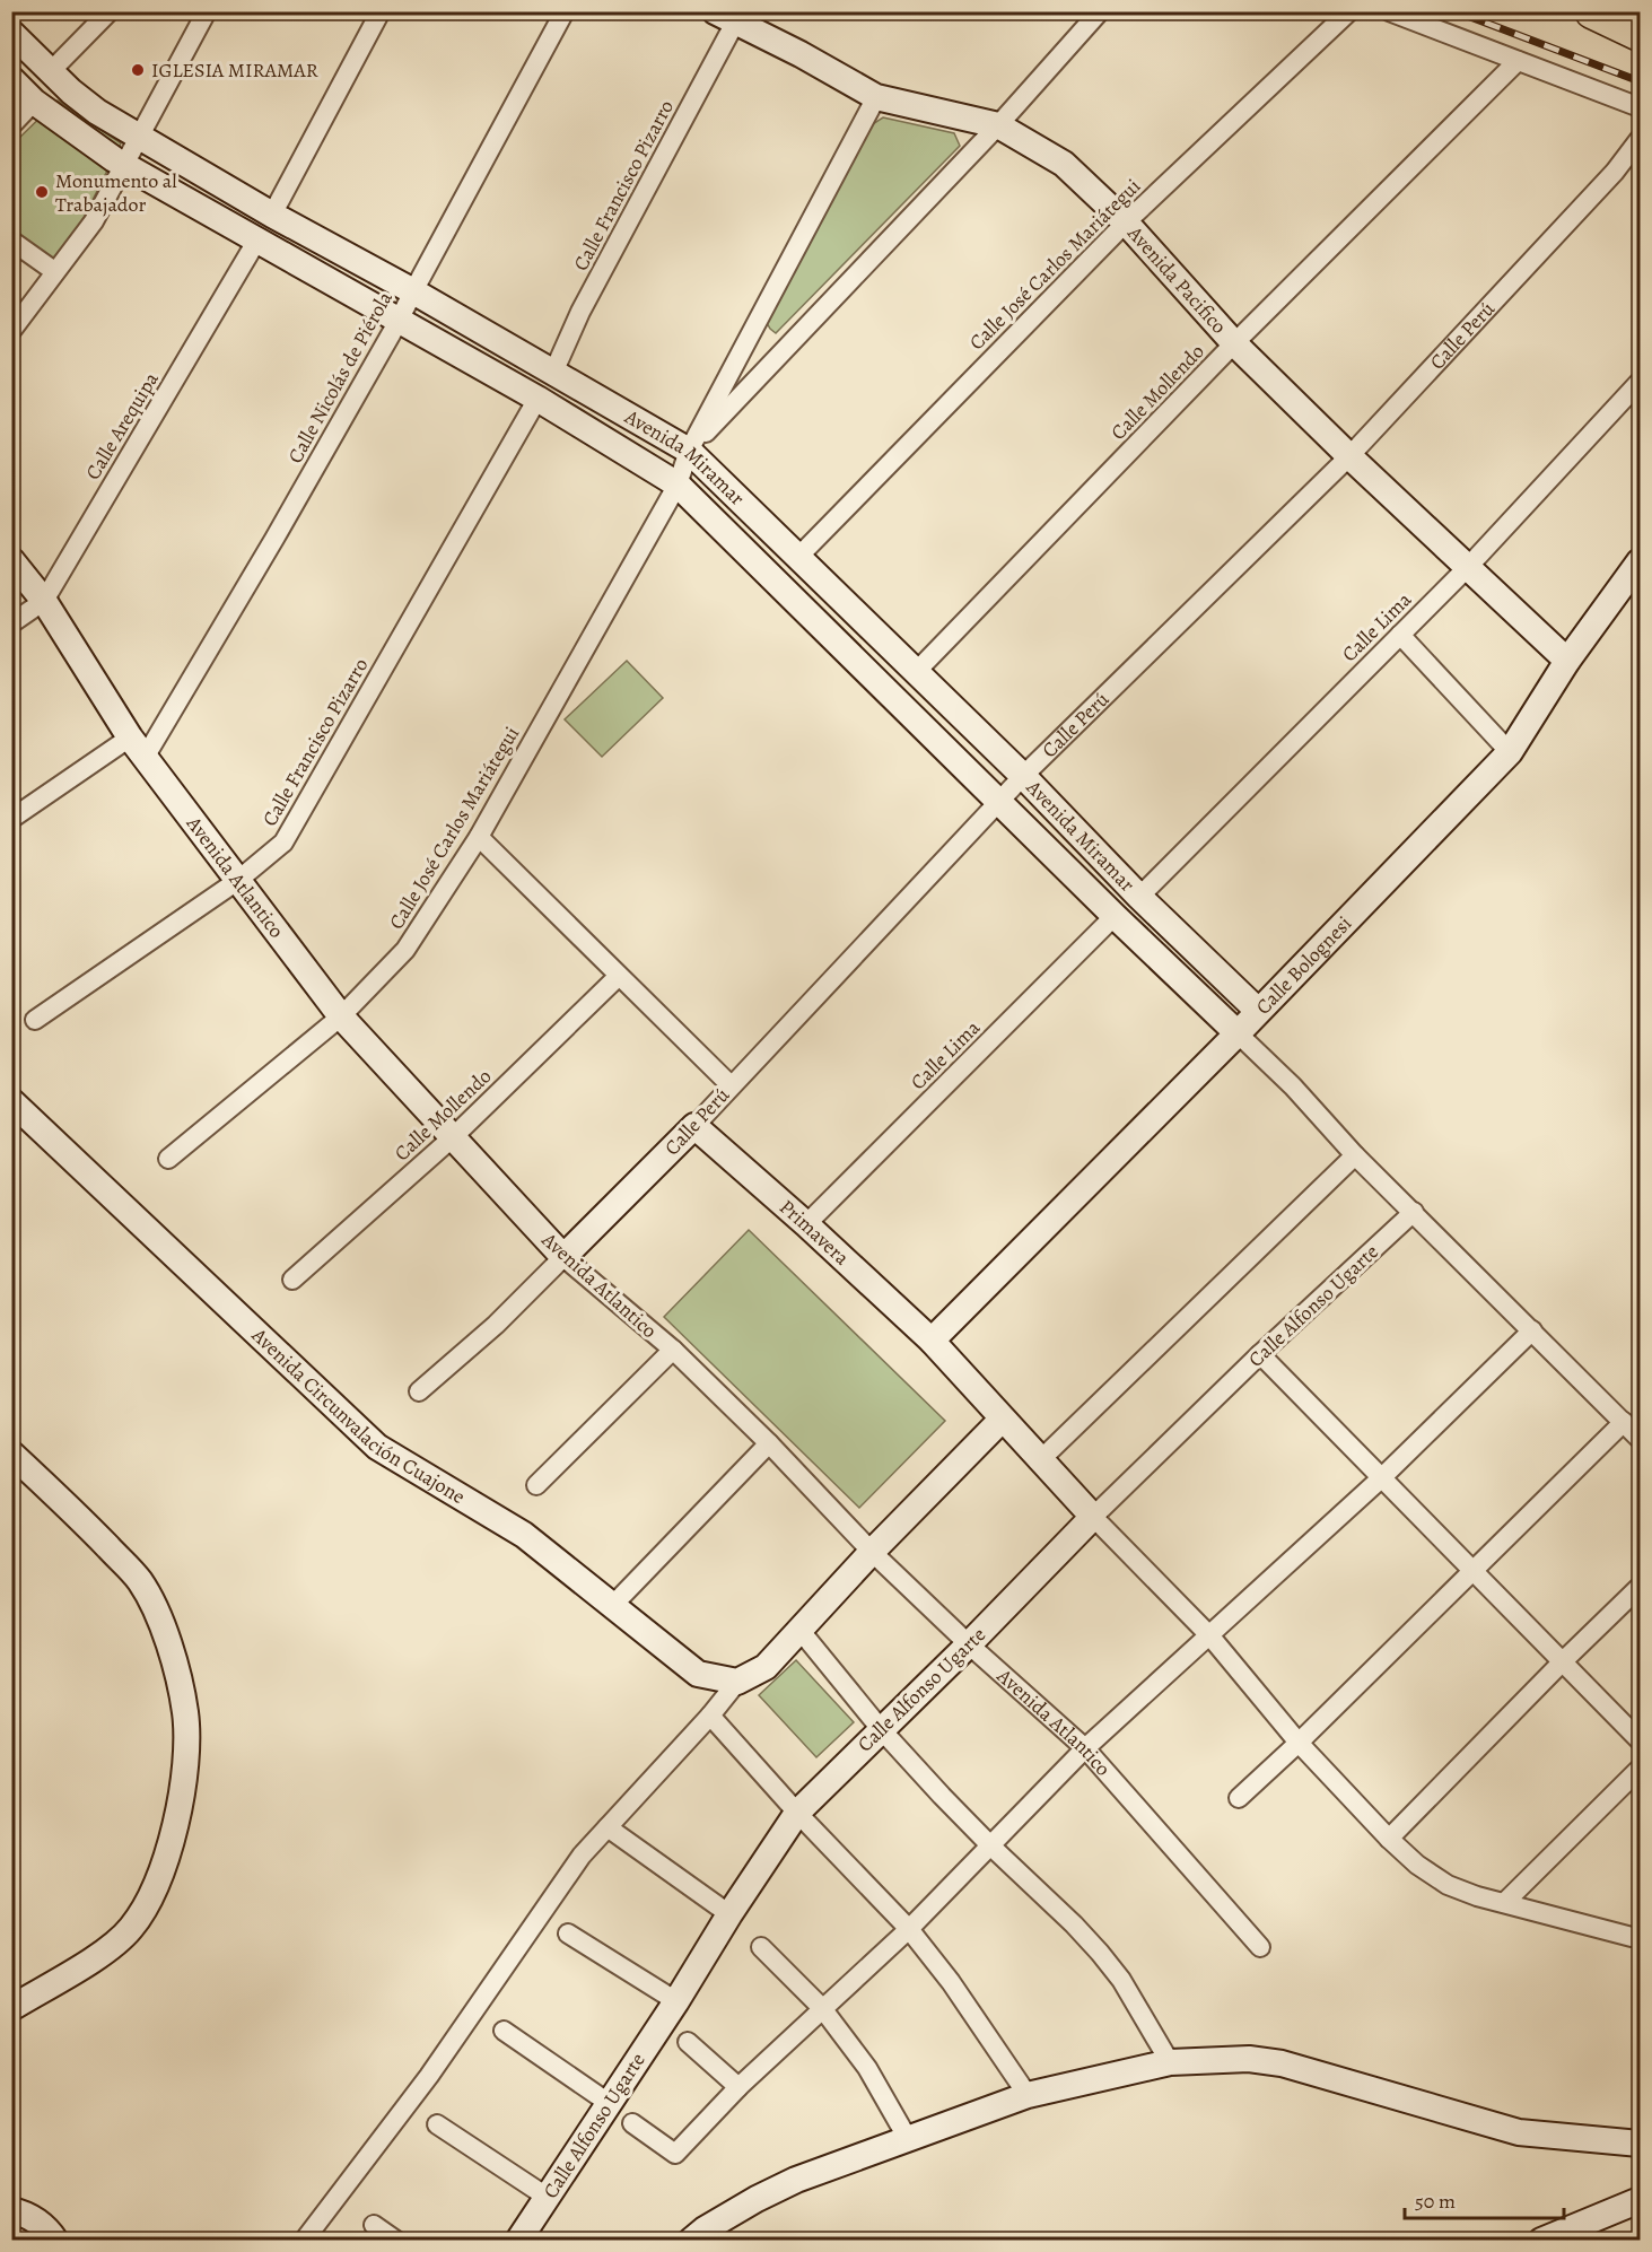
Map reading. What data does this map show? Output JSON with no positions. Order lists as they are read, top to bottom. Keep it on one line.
{"streets":{"main road":["Avenida Pacifico","Calle Perú","Avenida Miramar","Avenida Atlantico","Calle Bolognesi","Primavera","Calle Alfonso Ugarte","Avenida Circunvalación Cuajone"],"street":["Calle Francisco Pizarro","Calle José Carlos Mariátegui","Calle Nicolás de Piérola","Calle Mollendo","Calle Arequipa","Calle Lima"]},"crossings":[["Calle Francisco Pizarro","Avenida Pacifico"],["Calle Francisco Pizarro","Avenida Miramar"],["Calle Francisco Pizarro","Avenida Atlantico"],["Calle José Carlos Mariátegui","Avenida Pacifico"],["Calle José Carlos Mariátegui","Avenida Miramar"],["Calle José Carlos Mariátegui","Avenida Atlantico"],["Avenida Pacifico","Calle Perú"],["Avenida Pacifico","Calle Mollendo"],["Avenida Pacifico","Calle Lima"],["Avenida Pacifico","Calle Bolognesi"],["Calle Perú","Avenida Miramar"],["Calle Perú","Avenida Atlantico"],["Calle Perú","Primavera"],["Calle Nicolás de Piérola","Avenida Miramar"],["Calle Nicolás de Piérola","Avenida Atlantico"],["Calle Mollendo","Avenida Miramar"],["Calle Mollendo","Avenida Atlantico"],["Calle Arequipa","Avenida Miramar"],["Calle Arequipa","Avenida Atlantico"],["Avenida Miramar","Calle Lima"],["Avenida Miramar","Calle Bolognesi"],["Calle Lima","Primavera"],["Avenida Atlantico","Calle Alfonso Ugarte"],["Calle Bolognesi","Primavera"],["Primavera","Calle Alfonso Ugarte"]],"places":["IGLESIA MIRAMAR","Monumento al Trabajador"],"scale_bar":"50 m"}
